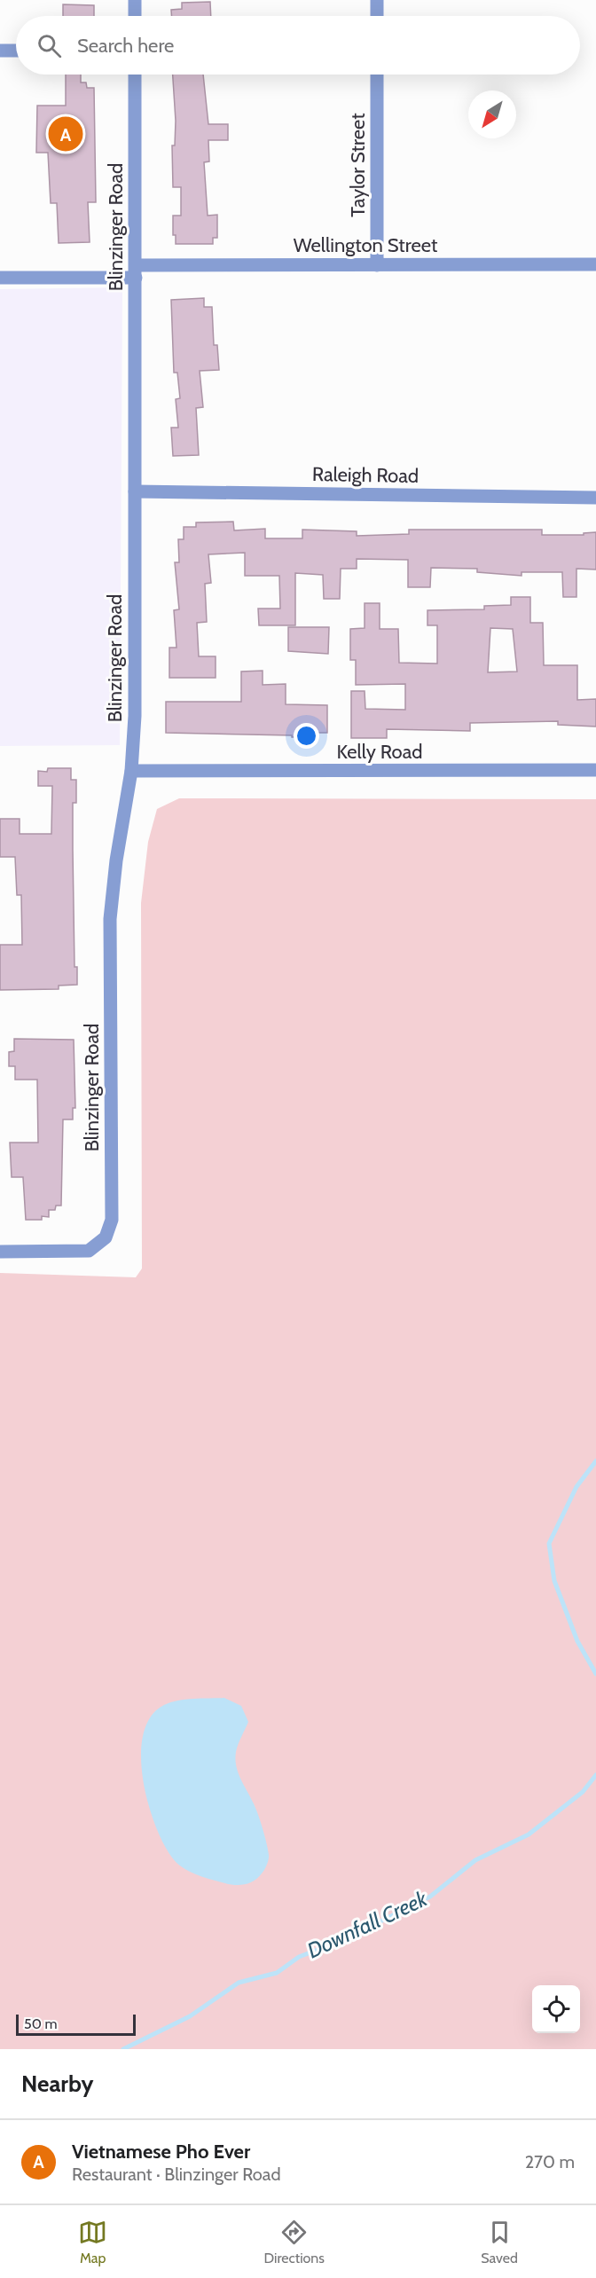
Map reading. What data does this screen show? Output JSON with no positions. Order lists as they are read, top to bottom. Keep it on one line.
{"streets":{"street":["Taylor Street","Blinzinger Road","Wellington Street","Raleigh Road","Kelly Road"]},"crossings":[["Taylor Street","Wellington Street"],["Blinzinger Road","Wellington Street"],["Blinzinger Road","Raleigh Road"],["Blinzinger Road","Kelly Road"]],"water":["Downfall Creek"],"scale_bar":"50 m","north":"bottom left","page":{"search":"Search here","pins":"A","scale":"50 m","heading":"Nearby","list":[{"mark":"A","name":"Vietnamese Pho Ever","note":"Restaurant · Blinzinger Road","value":"270 m"}],"nav":["Map","Directions","Saved"]}}
